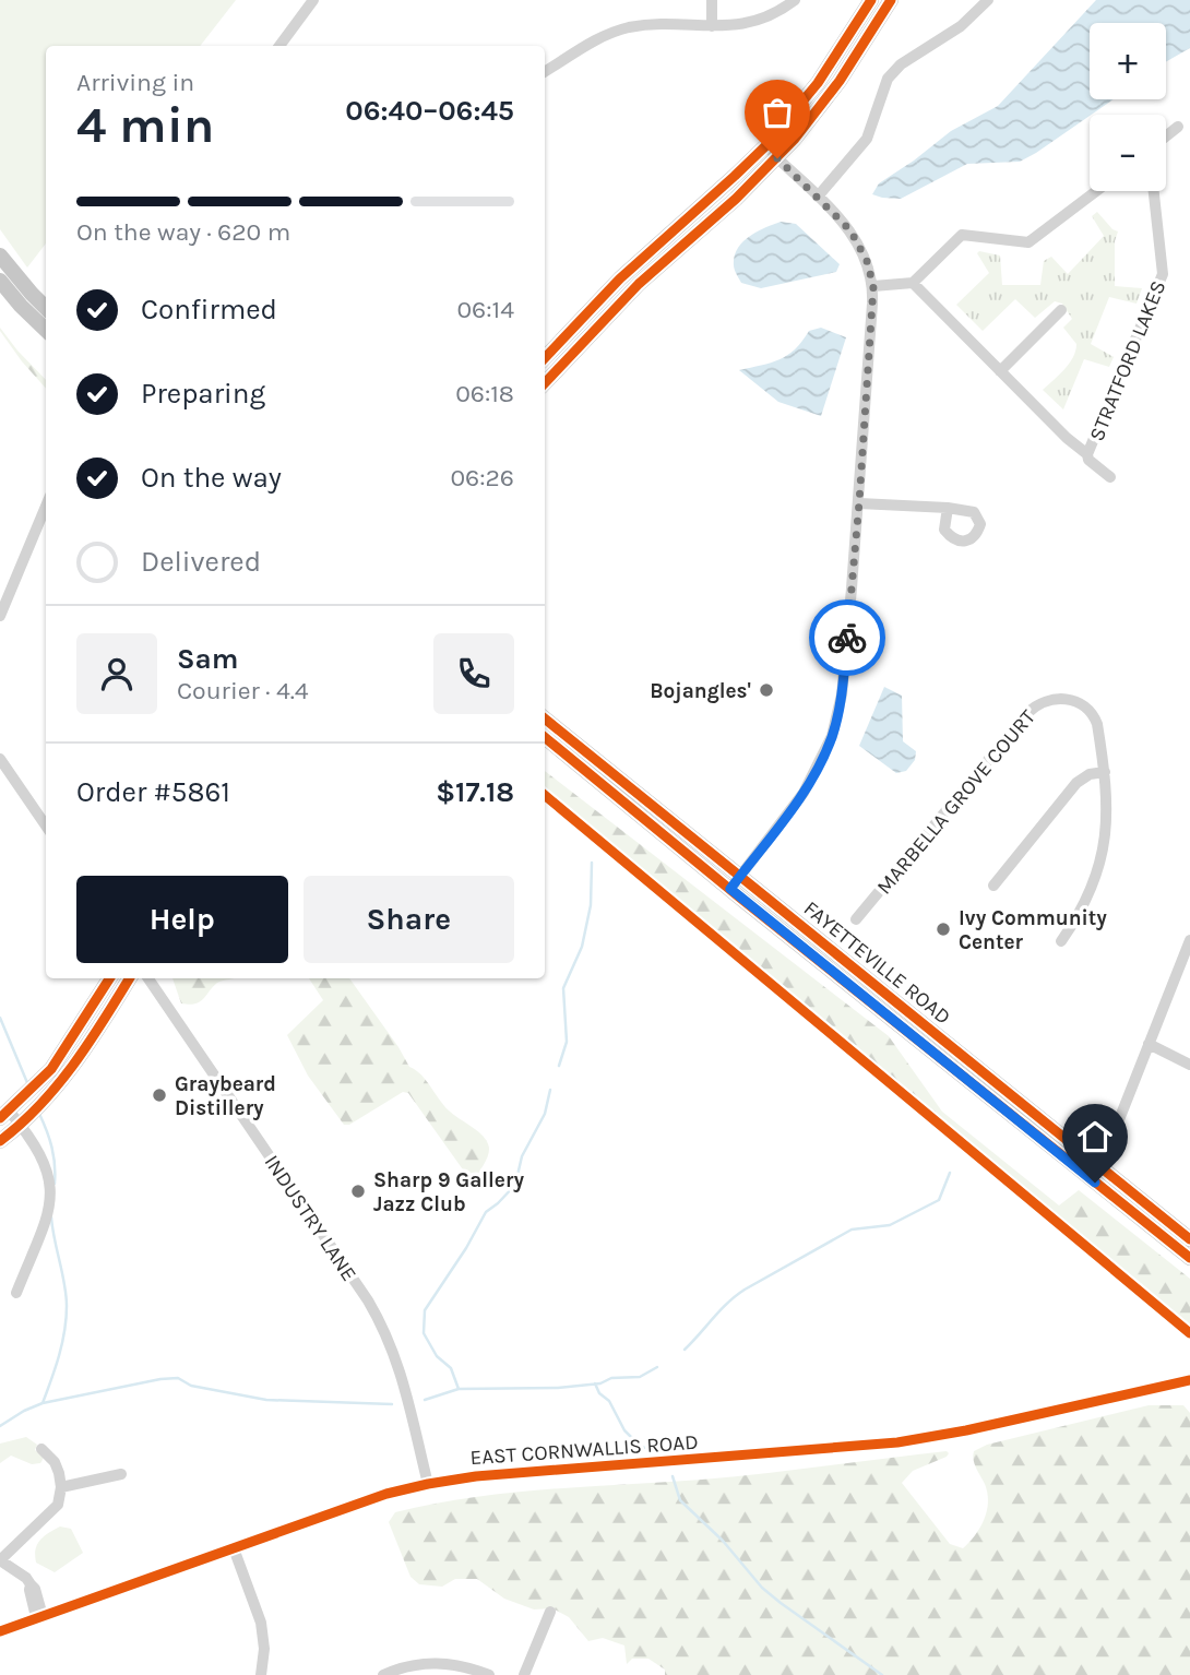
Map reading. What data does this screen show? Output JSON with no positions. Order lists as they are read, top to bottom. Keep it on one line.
{"streets":{"main road":["FAYETTEVILLE ROAD"],"street":["STRATFORD LAKES","MARBELLA GROVE COURT","INDUSTRY LANE","EAST CORNWALLIS ROAD"]},"crossings":[["INDUSTRY LANE","EAST CORNWALLIS ROAD"]],"places":["Bojangles'","Ivy Community Center","Graybeard Distillery","Sharp 9 Gallery Jazz Club"],"page":{"map_buttons":["+","−"],"heading":["4 min","Arriving in","06:40–06:45"],"panel":["Sam","Courier · 4.4","Order #5861","$17.18"],"bar":"On the way · 620 m","list":[["Confirmed","06:14"],["Preparing","06:18"],["On the way","06:26"],"Delivered"],"buttons":["Help","Share"]}}
